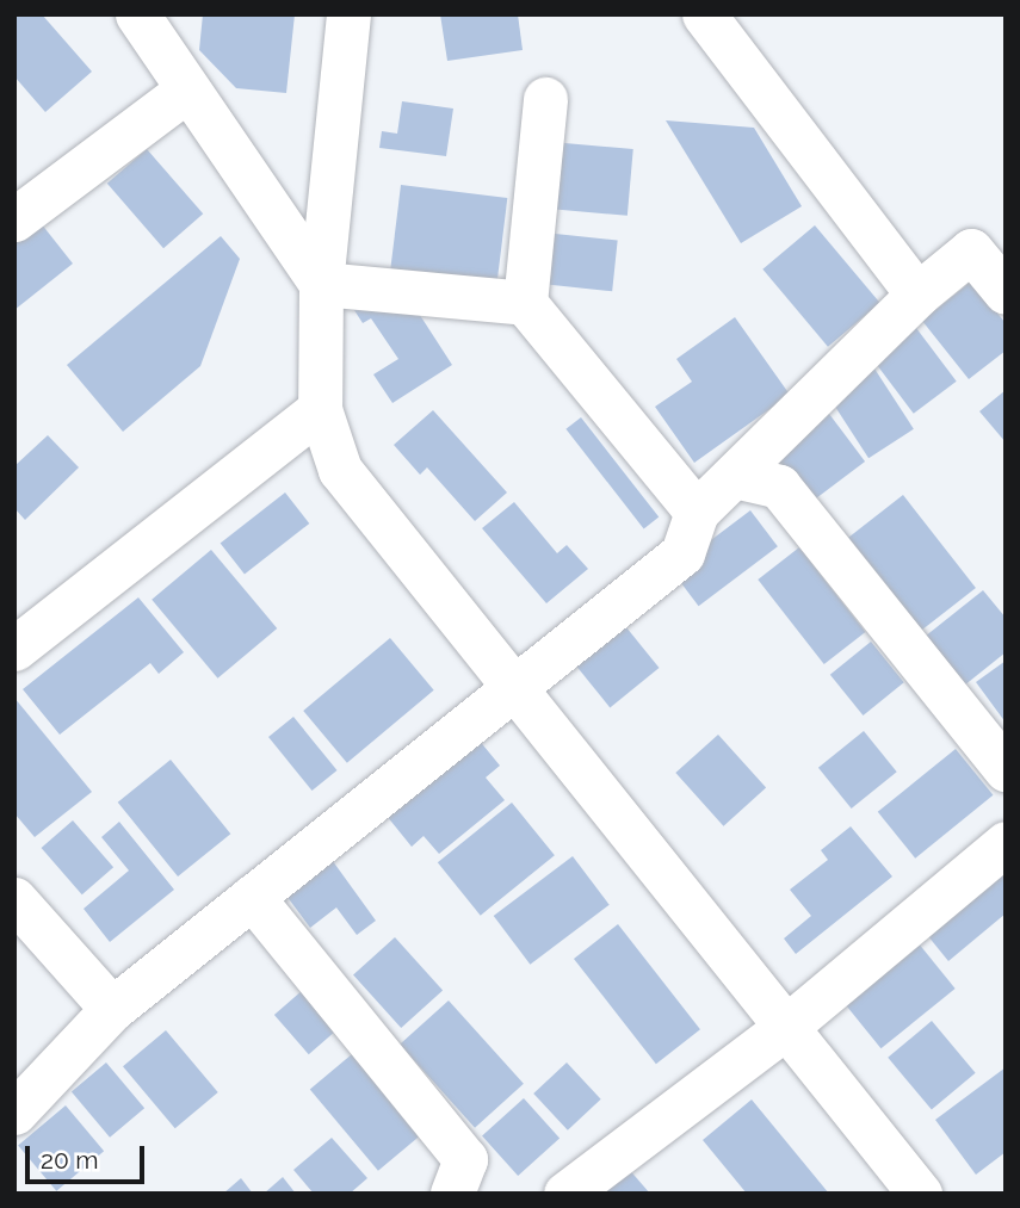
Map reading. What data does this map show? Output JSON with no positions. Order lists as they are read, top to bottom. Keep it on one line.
{"scale_bar":"20 m"}
